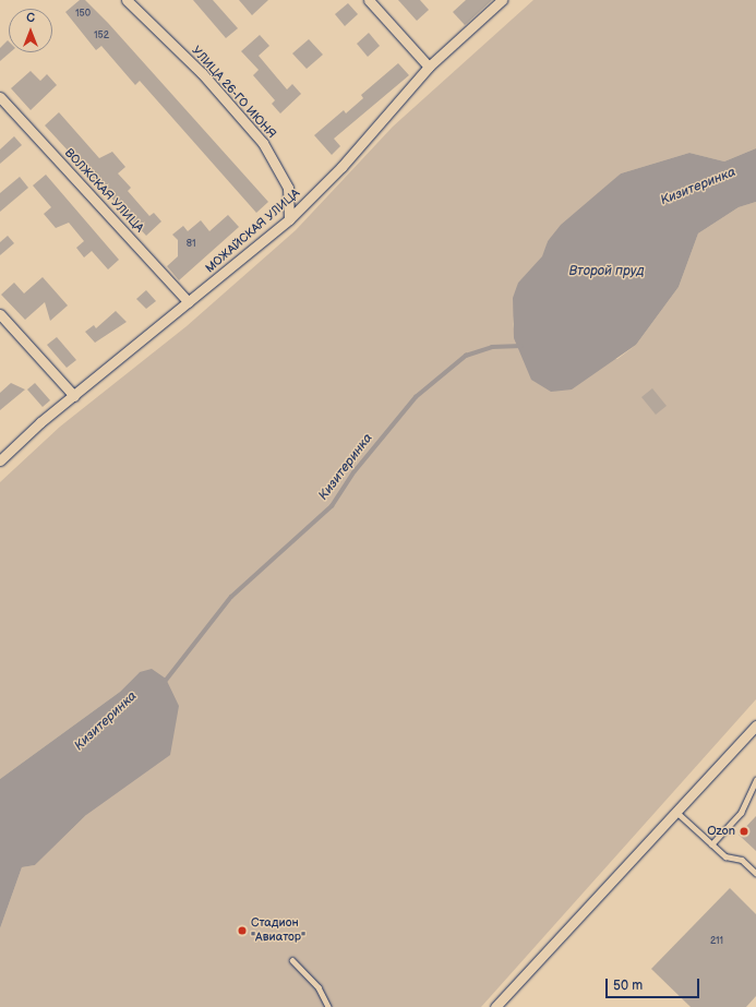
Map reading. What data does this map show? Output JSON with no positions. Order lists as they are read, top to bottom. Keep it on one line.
{"streets":{"street":["УЛИЦА 26-ГО ИЮНЯ","ВОЛЖСКАЯ УЛИЦА","МОЖАЙСКАЯ УЛИЦА"]},"crossings":[["УЛИЦА 26-ГО ИЮНЯ","МОЖАЙСКАЯ УЛИЦА"],["ВОЛЖСКАЯ УЛИЦА","МОЖАЙСКАЯ УЛИЦА"]],"water":["Кизитеринка","Второй пруд"],"places":["Ozon","Стадион \"Авиатор\""],"house_numbers":["150","152","81","211"],"scale_bar":"50 m","north":"top"}
